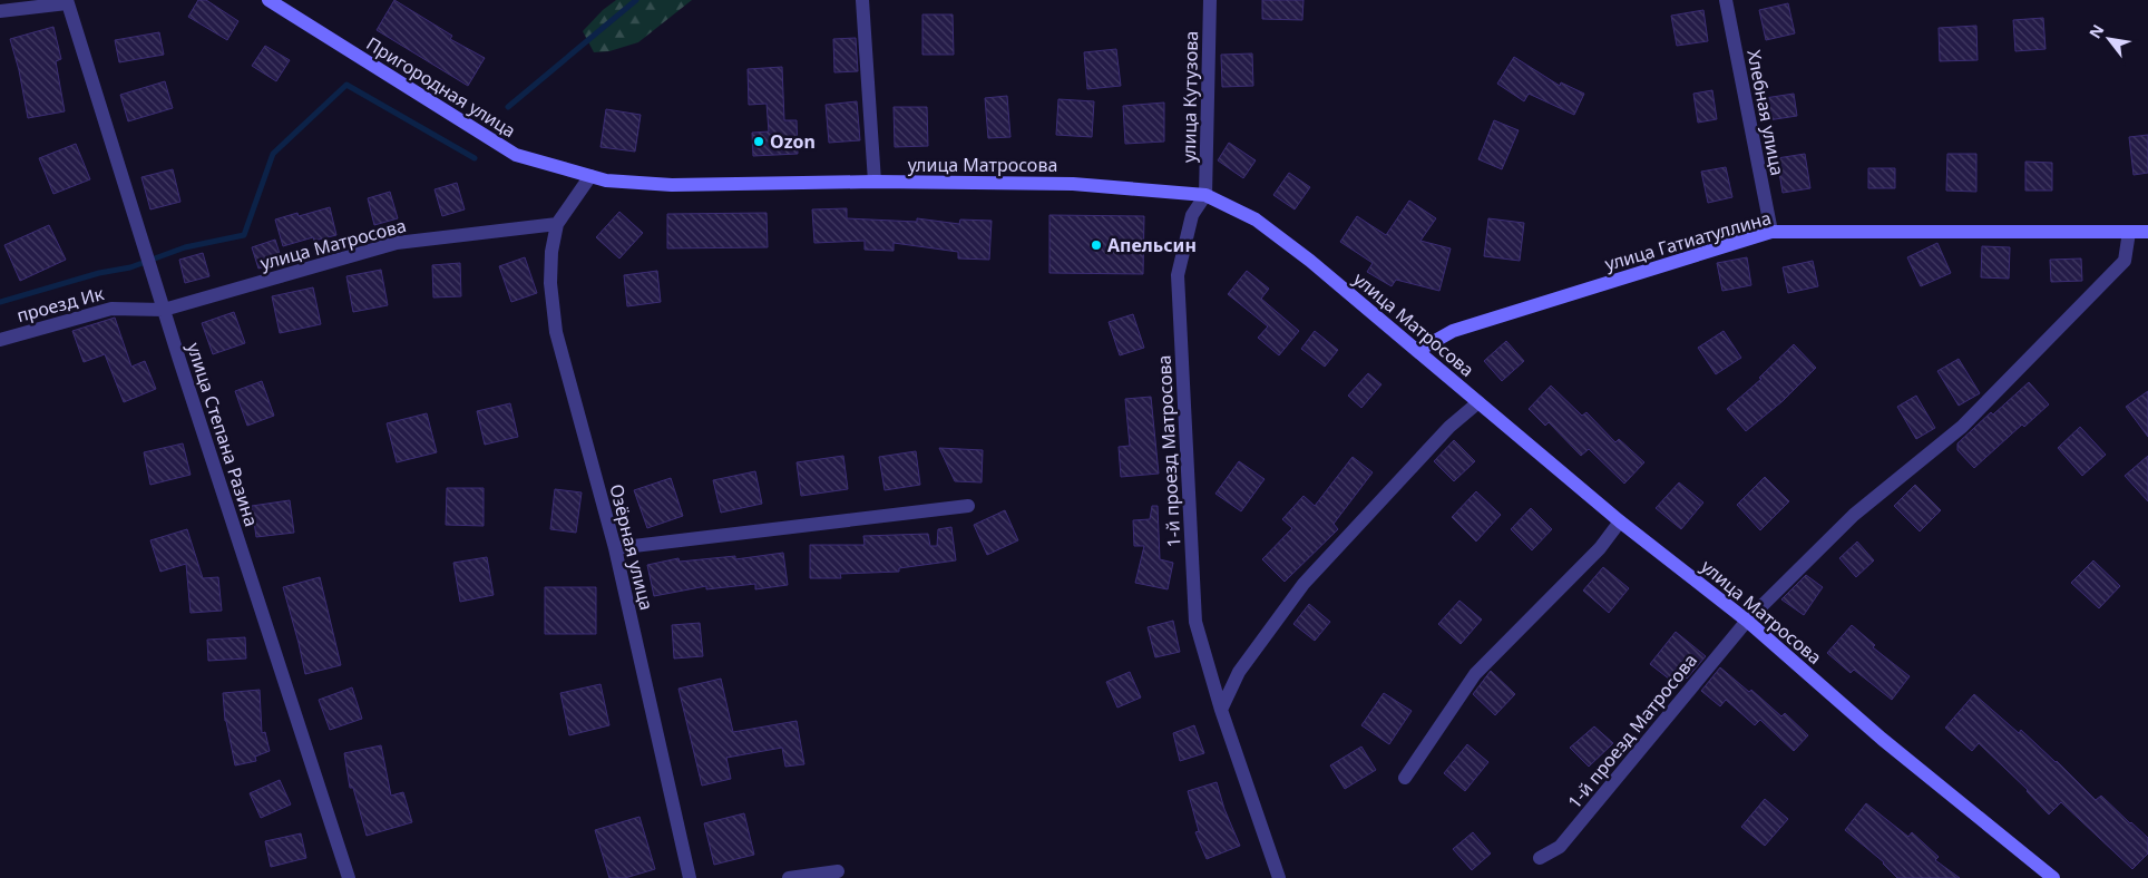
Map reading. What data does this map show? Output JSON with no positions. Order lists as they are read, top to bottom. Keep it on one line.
{"streets":{"main road":["Пригородная улица","улица Матросова","улица Гатиатуллина"],"street":["улица Кутузова","Хлебная улица","проезд Ик","улица Степана Разина","1-й проезд Матросова","Озёрная улица"]},"crossings":[["Пригородная улица","улица Матросова"],["улица Кутузова","улица Матросова"],["улица Кутузова","1-й проезд Матросова"],["Хлебная улица","улица Гатиатуллина"],["улица Матросова","улица Гатиатуллина"],["улица Матросова","проезд Ик"],["улица Матросова","улица Степана Разина"],["улица Матросова","1-й проезд Матросова"],["улица Матросова","Озёрная улица"],["улица Гатиатуллина","1-й проезд Матросова"],["проезд Ик","улица Степана Разина"]],"places":["Ozon","Апельсин"],"north":"top left"}
